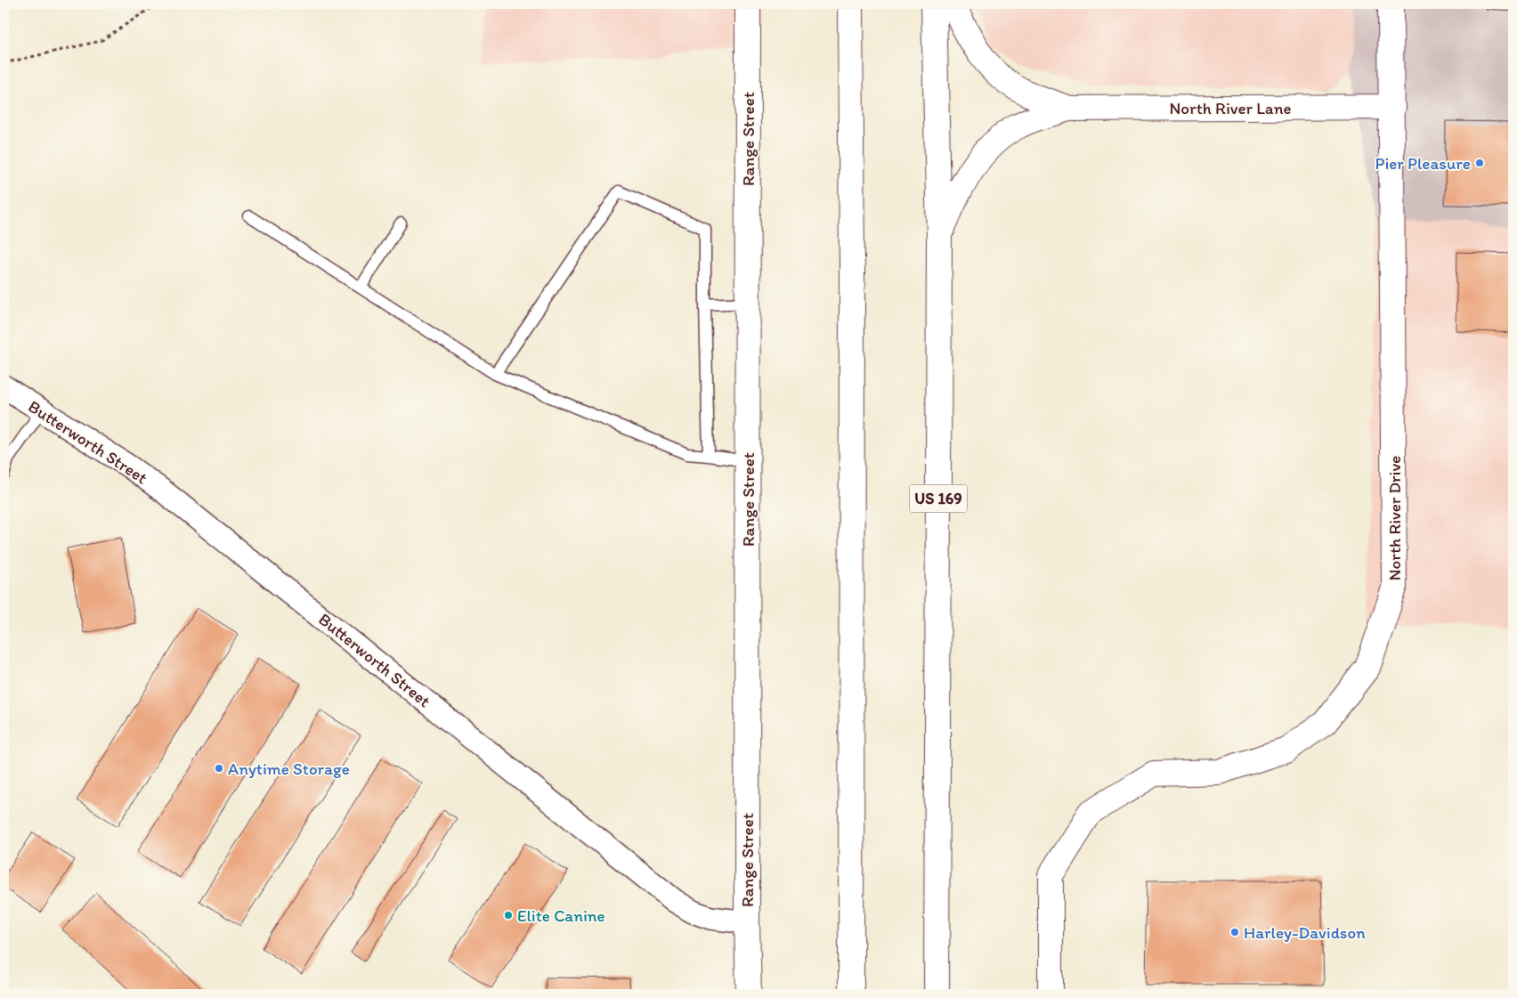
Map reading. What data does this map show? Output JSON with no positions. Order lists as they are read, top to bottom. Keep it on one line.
{"streets":{"main road":["North River Lane","Range Street","US 169","North River Drive"],"street":["Butterworth Street"]},"crossings":[["North River Lane","North River Drive"],["Range Street","Butterworth Street"]],"places":["Pier Pleasure","Anytime Storage","Elite Canine","Harley-Davidson"]}
